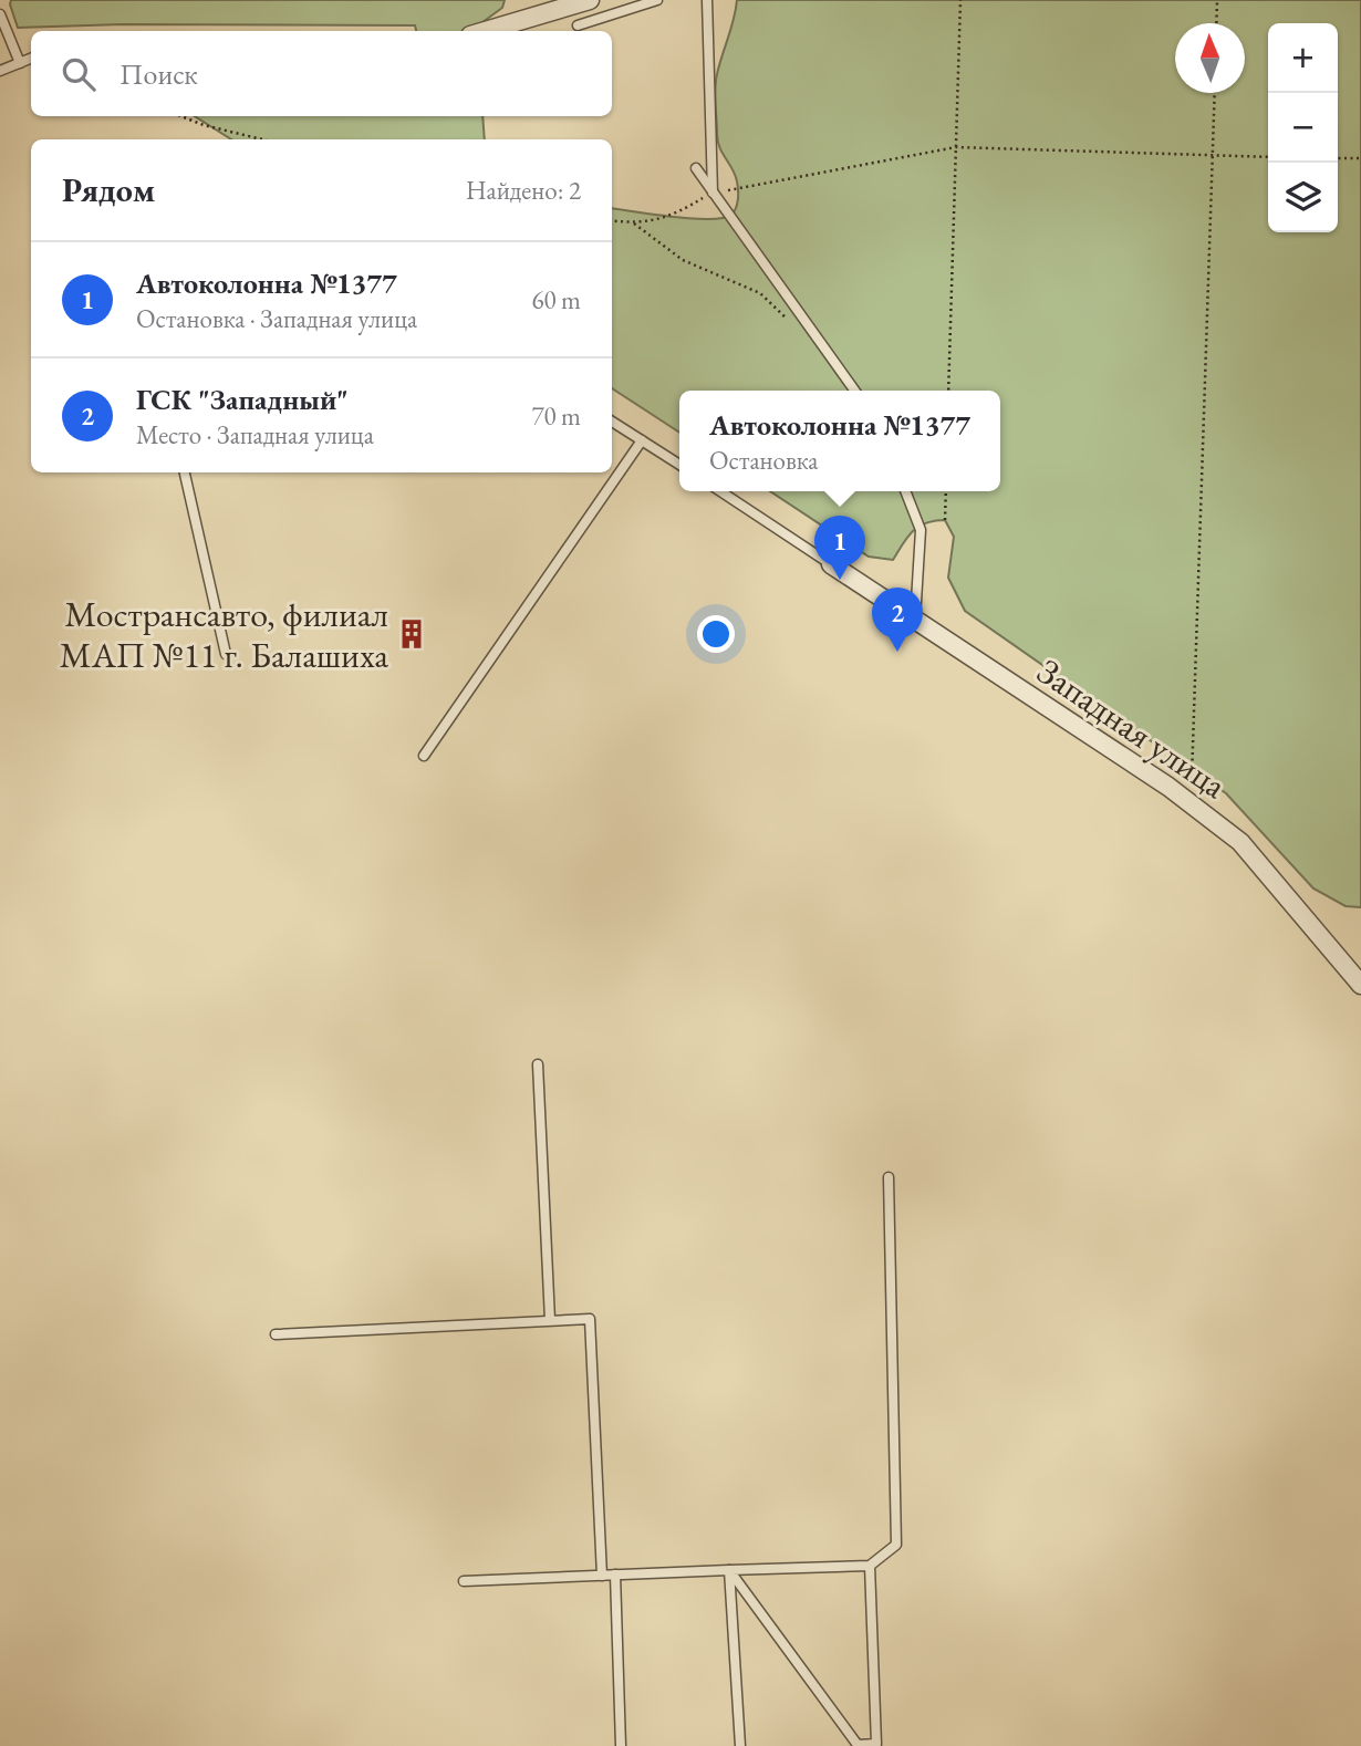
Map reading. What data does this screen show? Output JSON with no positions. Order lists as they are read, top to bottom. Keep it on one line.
{"streets":{"street":["Западная улица"]},"places":{"building":["Мострансавто, филиал МАП №11 г. Балашиха"]},"north":"top","page":{"map_buttons":["+","−"],"search":"Поиск","heading":["Рядом","Найдено: 2"],"list":[{"mark":"1","name":"Автоколонна №1377","note":"Остановка · Западная улица","value":"60 m"},{"mark":"2","name":"ГСК \"Западный\"","note":"Место · Западная улица","value":"70 m"}],"popup":["Автоколонна №1377","Остановка"],"pins":["1","2"]}}
